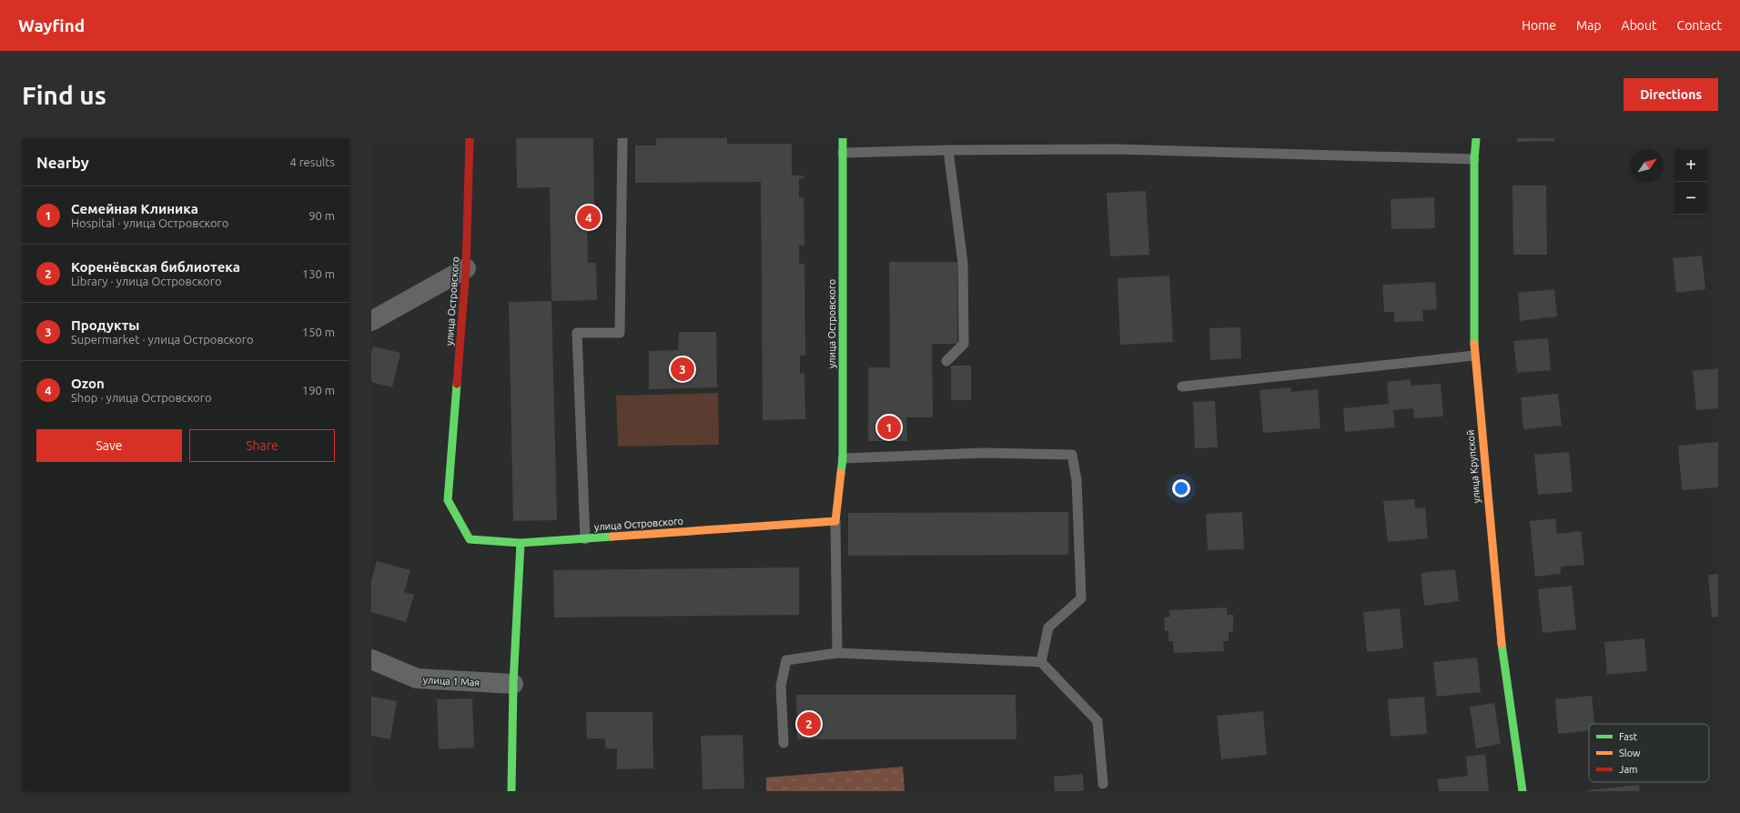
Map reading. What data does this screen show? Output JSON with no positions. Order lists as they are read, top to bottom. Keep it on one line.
{"streets":{"street":["улица Островского","улица Крупской","улица 1 Мая"]},"legend":["Fast","Slow","Jam"],"north":"top right","page":{"header":"Wayfind","nav":["Home","Map","About","Contact"],"buttons":["Directions",["Save","Share"]],"title":"Find us","heading":["Nearby","4 results"],"map_buttons":["+","−"],"list":[{"mark":"1","name":"Семейная Клиника","note":"Hospital · улица Островского","value":"90 m"},{"mark":"2","name":"Коренёвская библиотека","note":"Library · улица Островского","value":"130 m"},{"mark":"3","name":"Продукты","note":"Supermarket · улица Островского","value":"150 m"},{"mark":"4","name":"Ozon","note":"Shop · улица Островского","value":"190 m"}],"pins":["4","3","1","2"]}}
